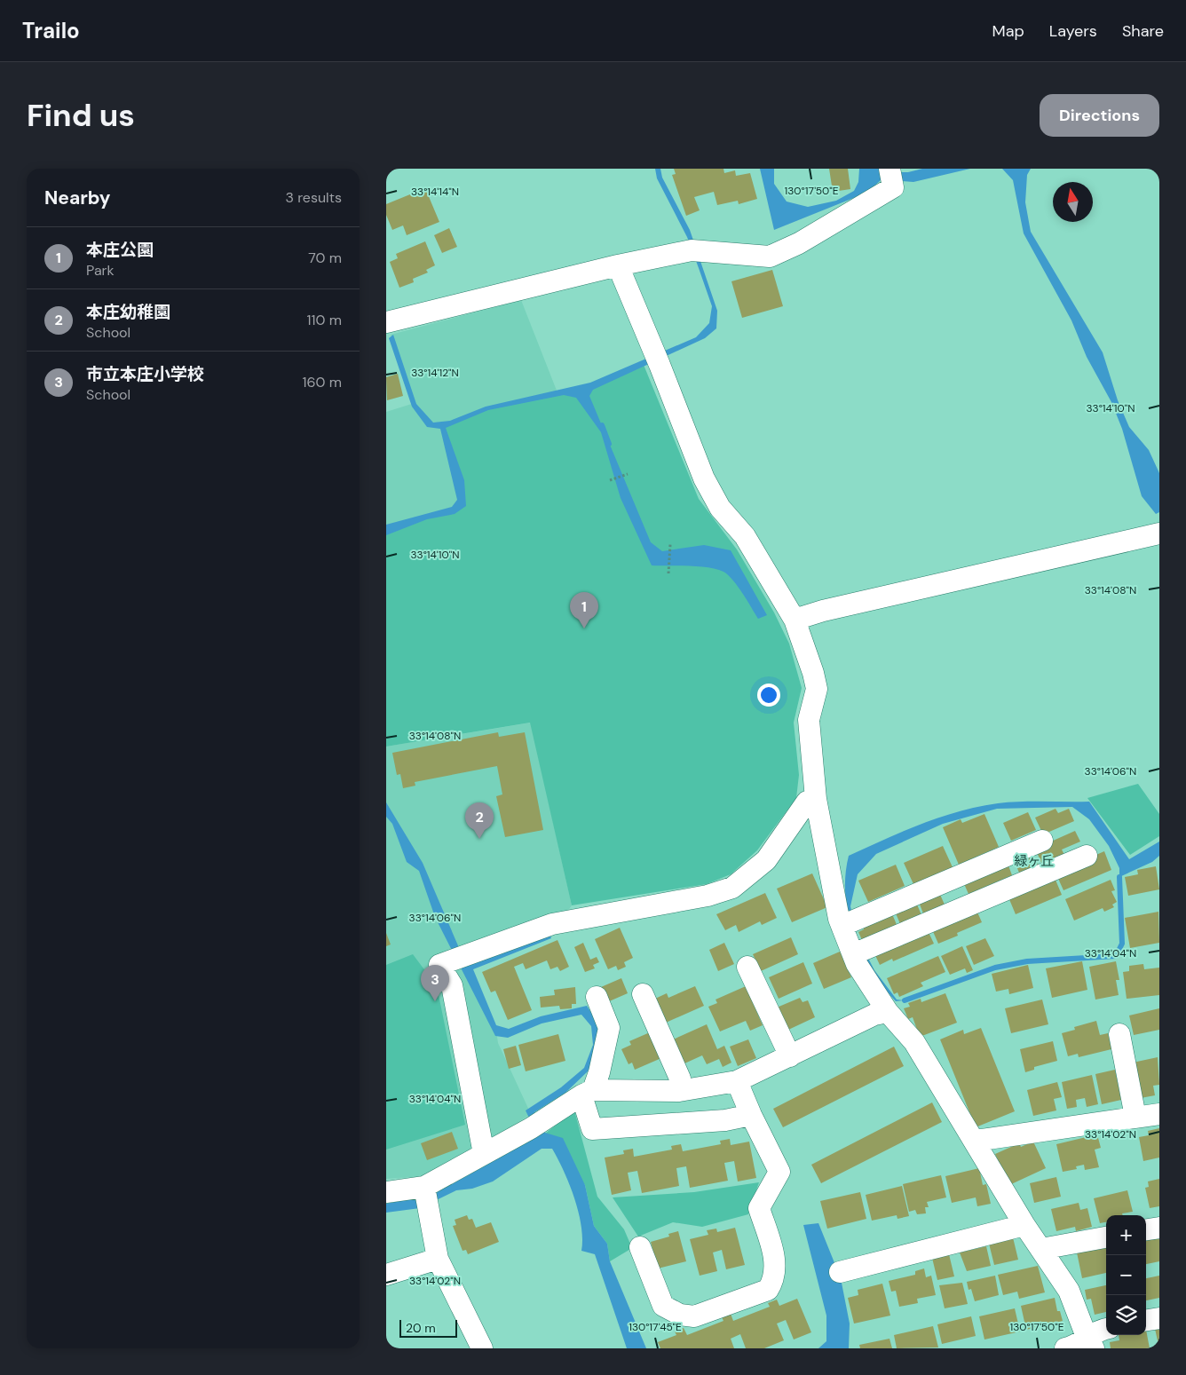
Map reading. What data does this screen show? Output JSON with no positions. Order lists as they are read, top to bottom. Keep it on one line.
{"districts":["緑ヶ丘"],"scale_bar":"20 m","north":"top","page":{"header":"Trailo","nav":["Map","Layers","Share"],"buttons":"Directions","title":"Find us","heading":["Nearby","3 results"],"list":[{"mark":"1","name":"本庄公園","note":"Park","value":"70 m"},{"mark":"2","name":"本庄幼稚園","note":"School","value":"110 m"},{"mark":"3","name":"市立本庄小学校","note":"School","value":"160 m"}],"pins":["1","2","3"],"map_buttons":["+","−"],"scale":"20 m"},"coordinates":["130°17'50\"E","33°14'14\"N","33°14'12\"N","33°14'10\"N","33°14'08\"N","33°14'06\"N","33°14'04\"N","33°14'02\"N","130°17'45\"E"]}
